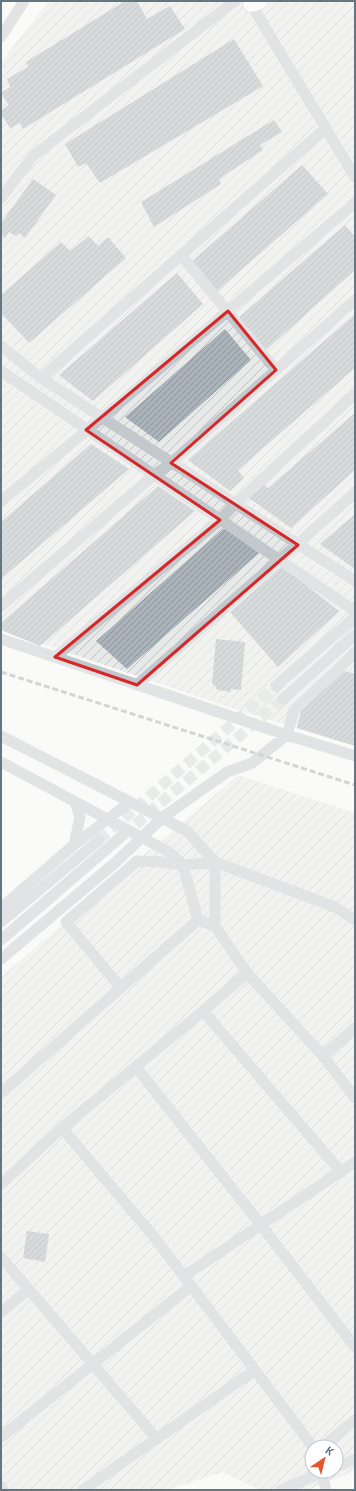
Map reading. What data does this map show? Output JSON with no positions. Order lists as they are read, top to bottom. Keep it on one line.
{"north":"top right"}
